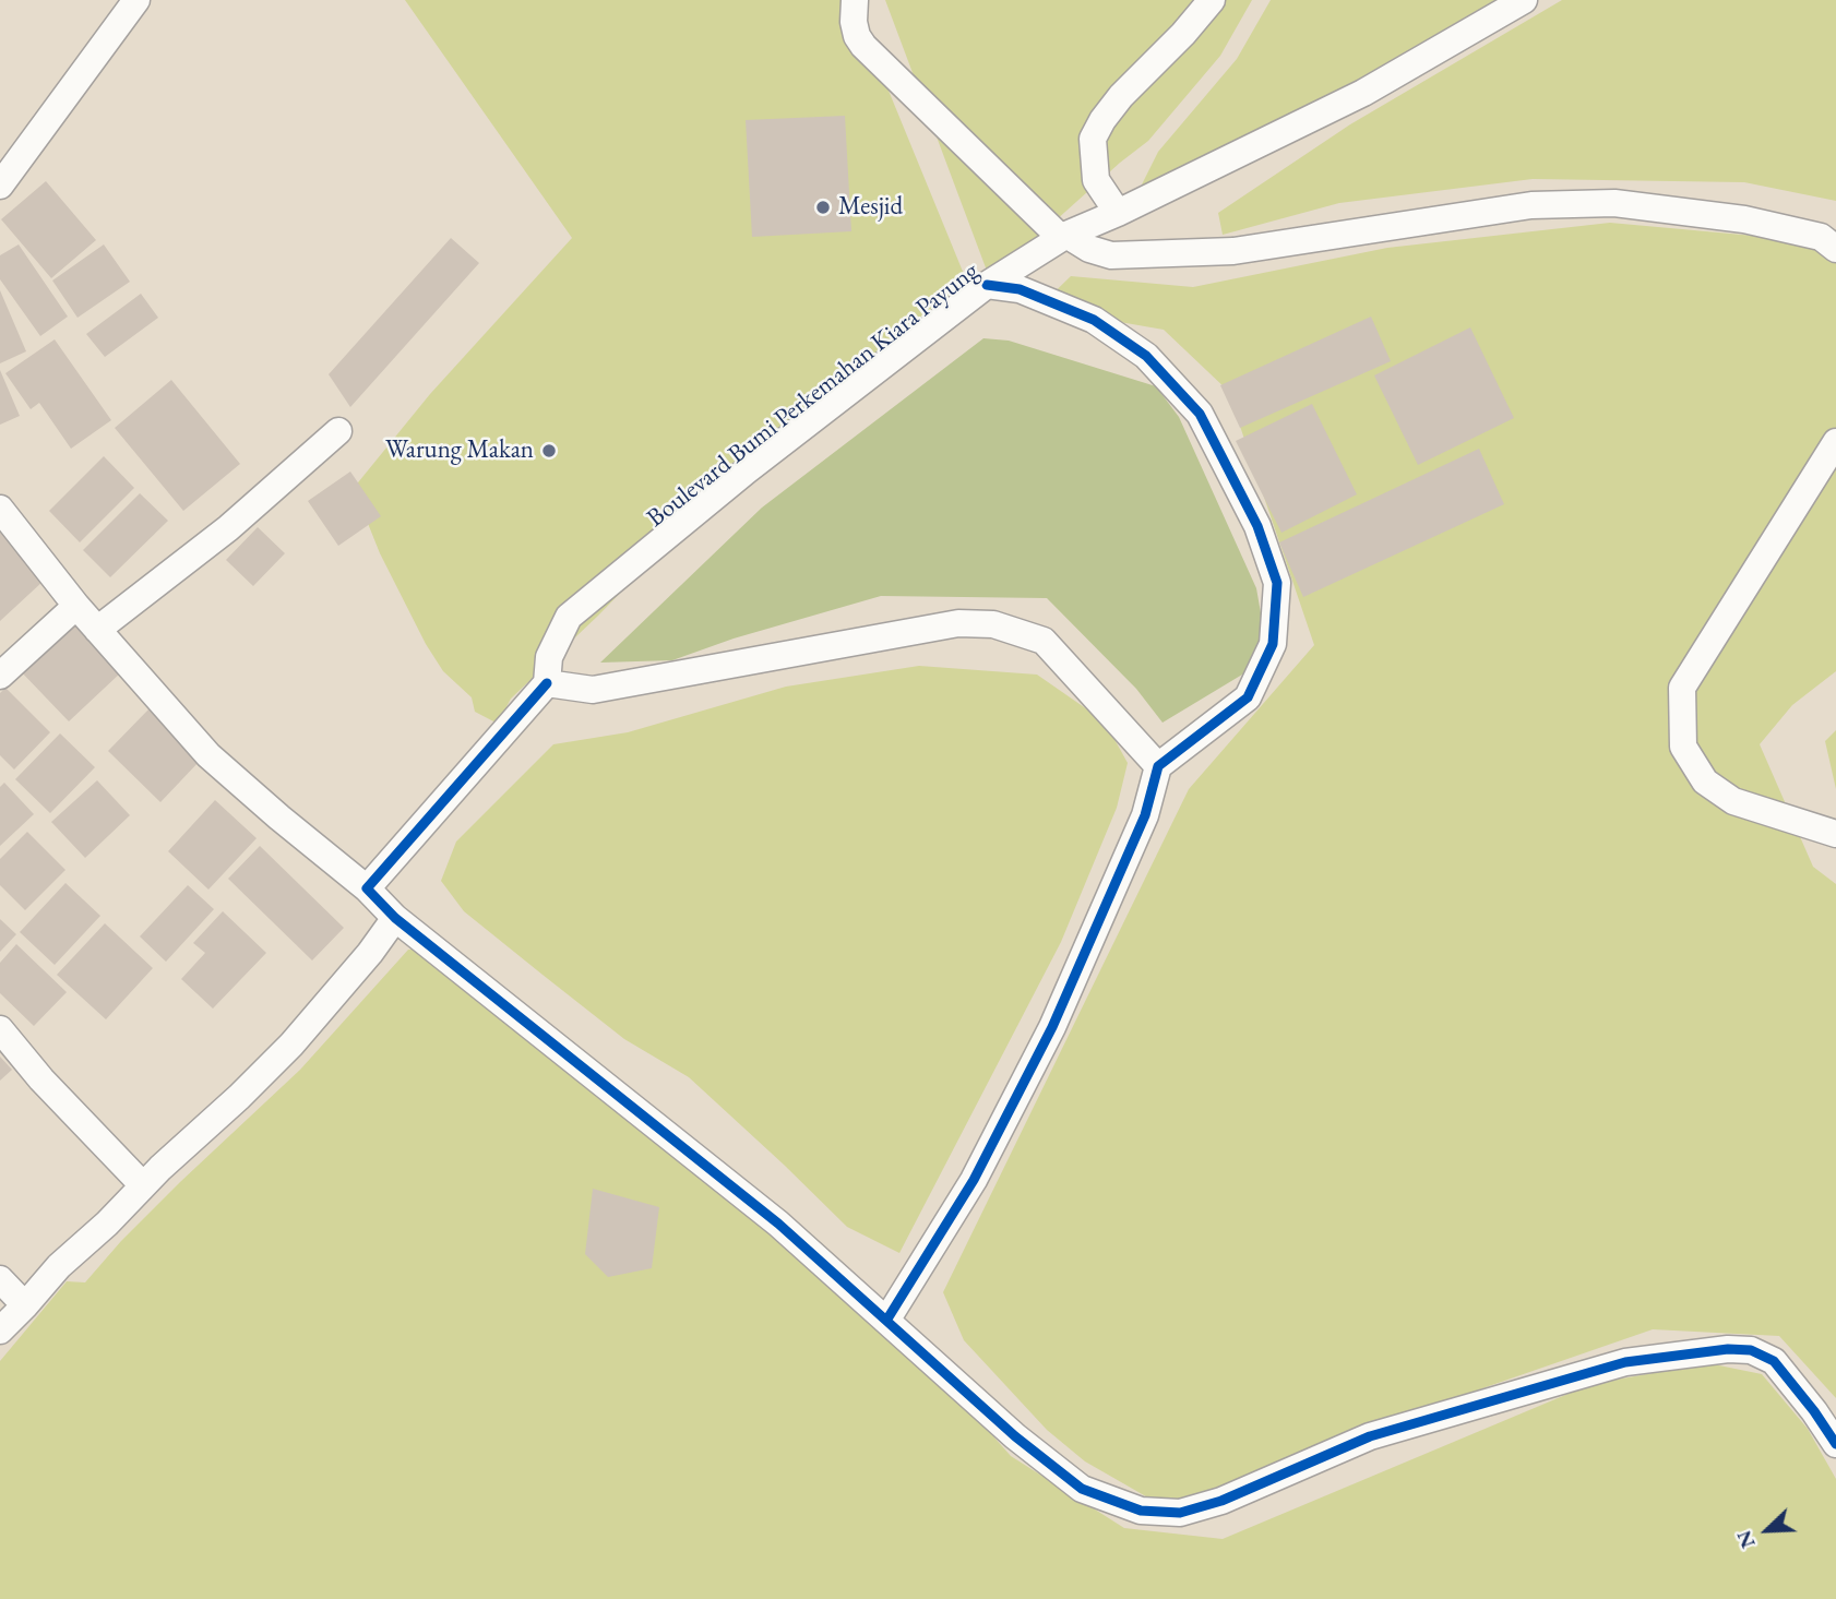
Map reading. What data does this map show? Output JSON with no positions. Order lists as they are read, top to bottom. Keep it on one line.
{"streets":{"street":["Boulevard Bumi Perkemahan Kiara Payung"]},"places":["Mesjid","Warung Makan"],"north":"bottom left"}
